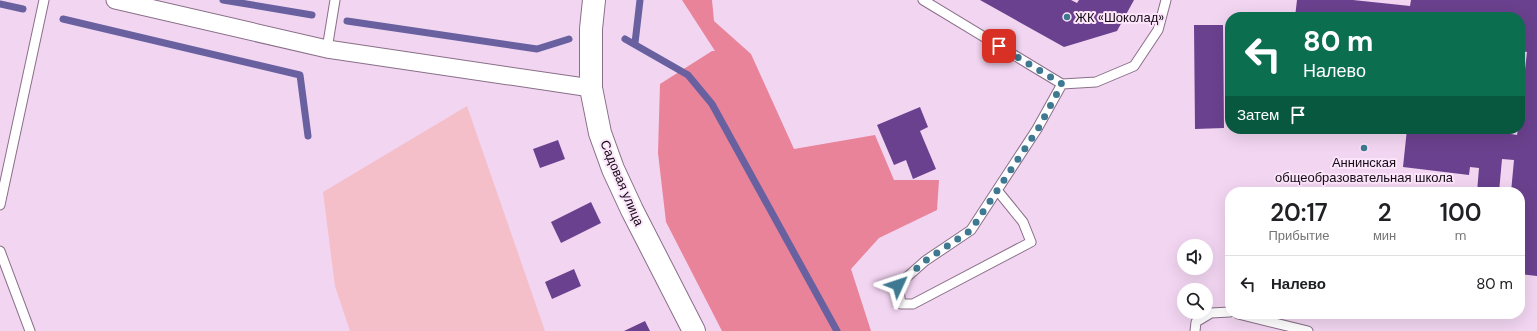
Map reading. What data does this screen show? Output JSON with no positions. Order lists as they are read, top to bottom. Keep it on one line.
{"streets":{"main road":["Садовая улица"]},"places":["ЖК «Шоколад»","Аннинская общеобразовательная школа"],"page":{"turn":["80 m","Налево"],"then":"Затем","eta":["20:17","Прибытие","2","мин","100","m"],"list":[{"name":"Налево","value":"80 m"}]}}
